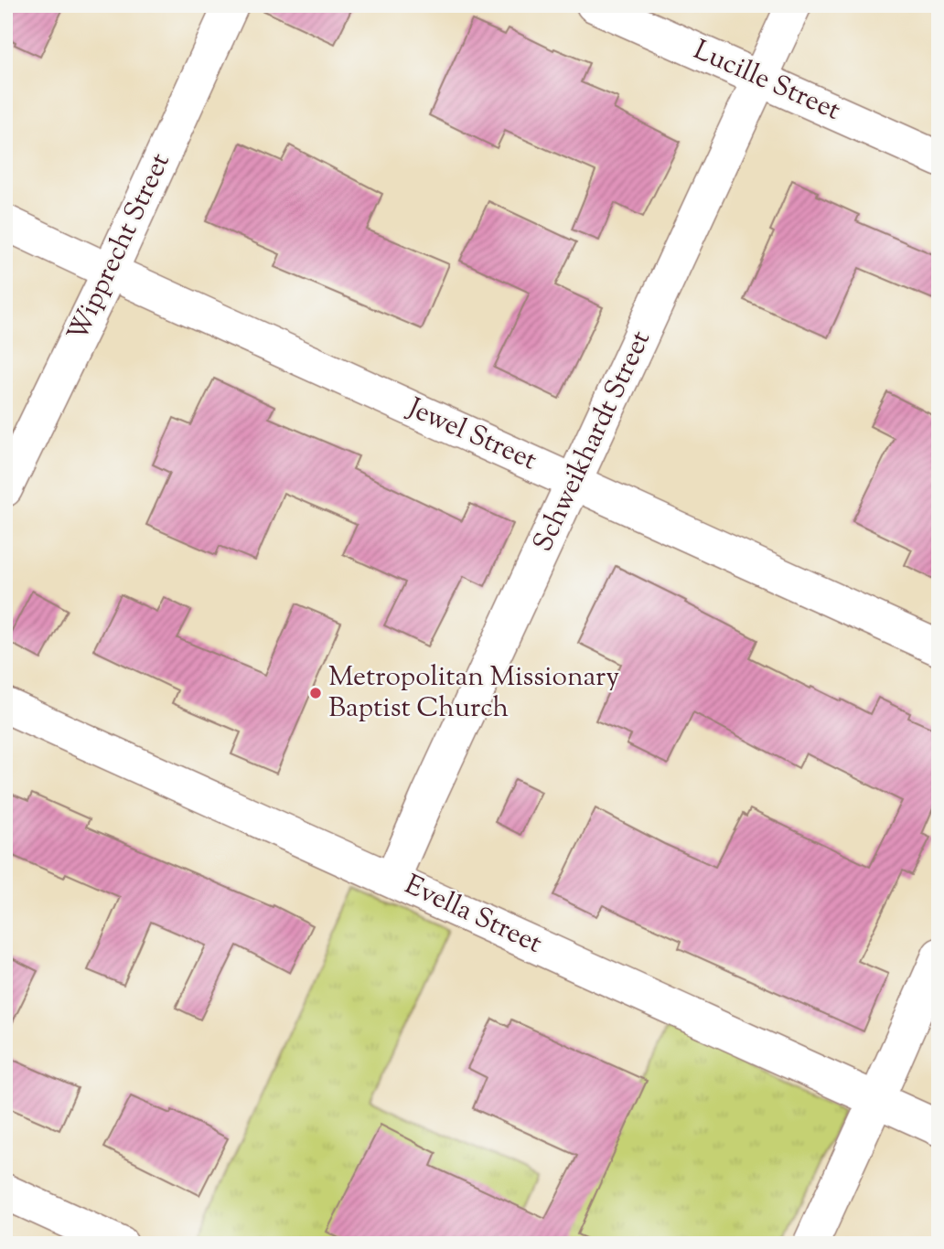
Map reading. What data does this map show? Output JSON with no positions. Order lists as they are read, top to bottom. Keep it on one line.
{"streets":{"street":["Lucille Street","Wipprecht Street","Jewel Street","Schweikhardt Street","Evella Street"]},"crossings":[["Lucille Street","Schweikhardt Street"],["Wipprecht Street","Jewel Street"],["Jewel Street","Schweikhardt Street"],["Schweikhardt Street","Evella Street"]],"places":["Metropolitan Missionary Baptist Church"]}
